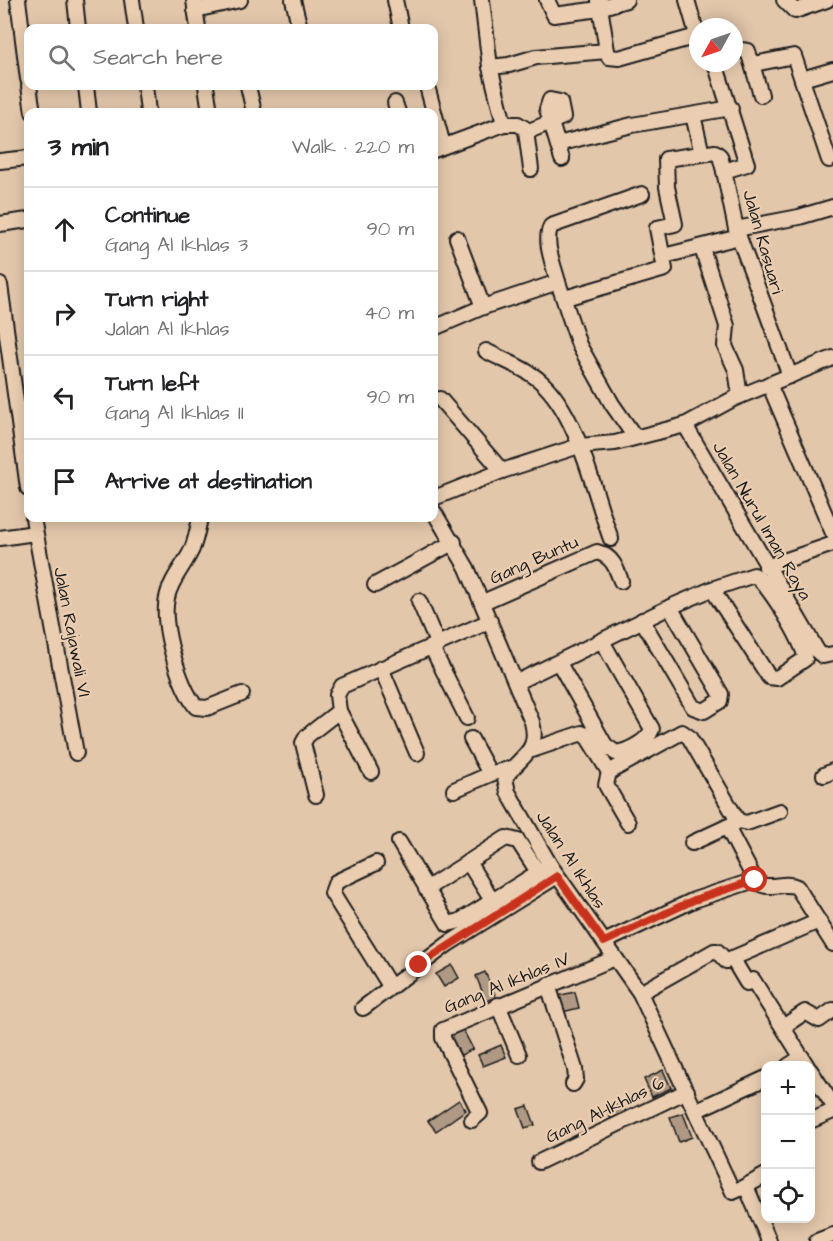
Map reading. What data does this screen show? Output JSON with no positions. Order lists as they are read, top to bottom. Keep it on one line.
{"streets":{"street":["Jalan Kasuari","Jalan Nurul Iman Raya","Gang Buntu","Jalan Rajawali VI","Jalan Al Ikhlas","Gang Al Ikhlas IV","Gang Al-Ikhlas 6"]},"crossings":[["Jalan Al Ikhlas","Gang Al Ikhlas IV"],["Jalan Al Ikhlas","Gang Al-Ikhlas 6"]],"north":"bottom left","page":{"search":"Search here","heading":["3 min","Walk · 220 m"],"list":[["Continue","Gang Al Ikhlas 3","90 m"],["Turn right","Jalan Al Ikhlas","40 m"],["Turn left","Gang Al Ikhlas II","90 m"],"Arrive at destination"],"map_buttons":["+","−"]}}
